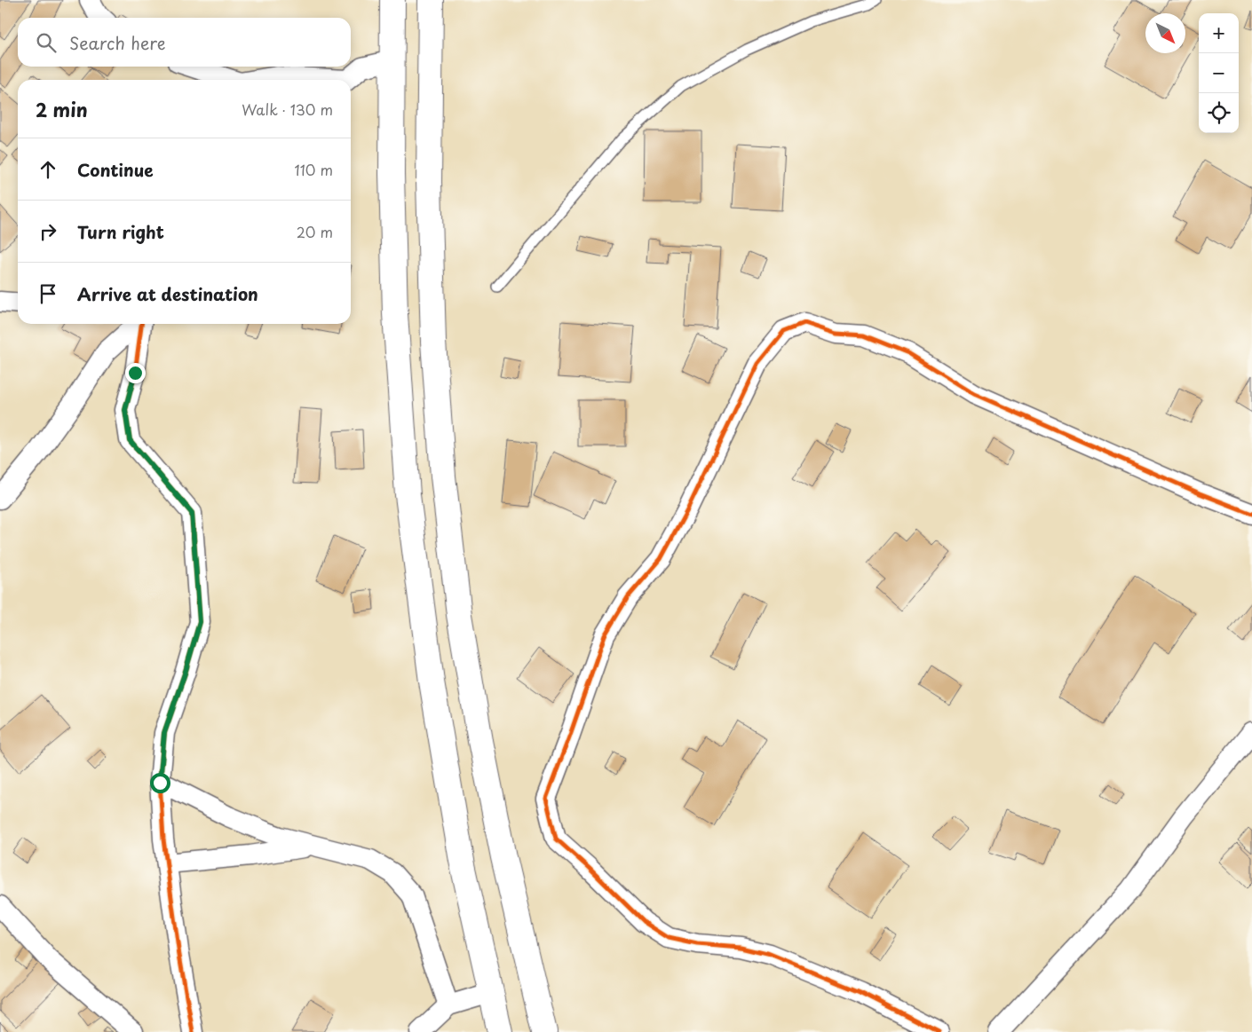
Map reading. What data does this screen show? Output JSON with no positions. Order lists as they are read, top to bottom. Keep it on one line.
{"north":"bottom right","page":{"map_buttons":["+","−"],"search":"Search here","heading":["2 min","Walk · 130 m"],"list":[["Continue","110 m"],["Turn right","20 m"],"Arrive at destination"]}}
